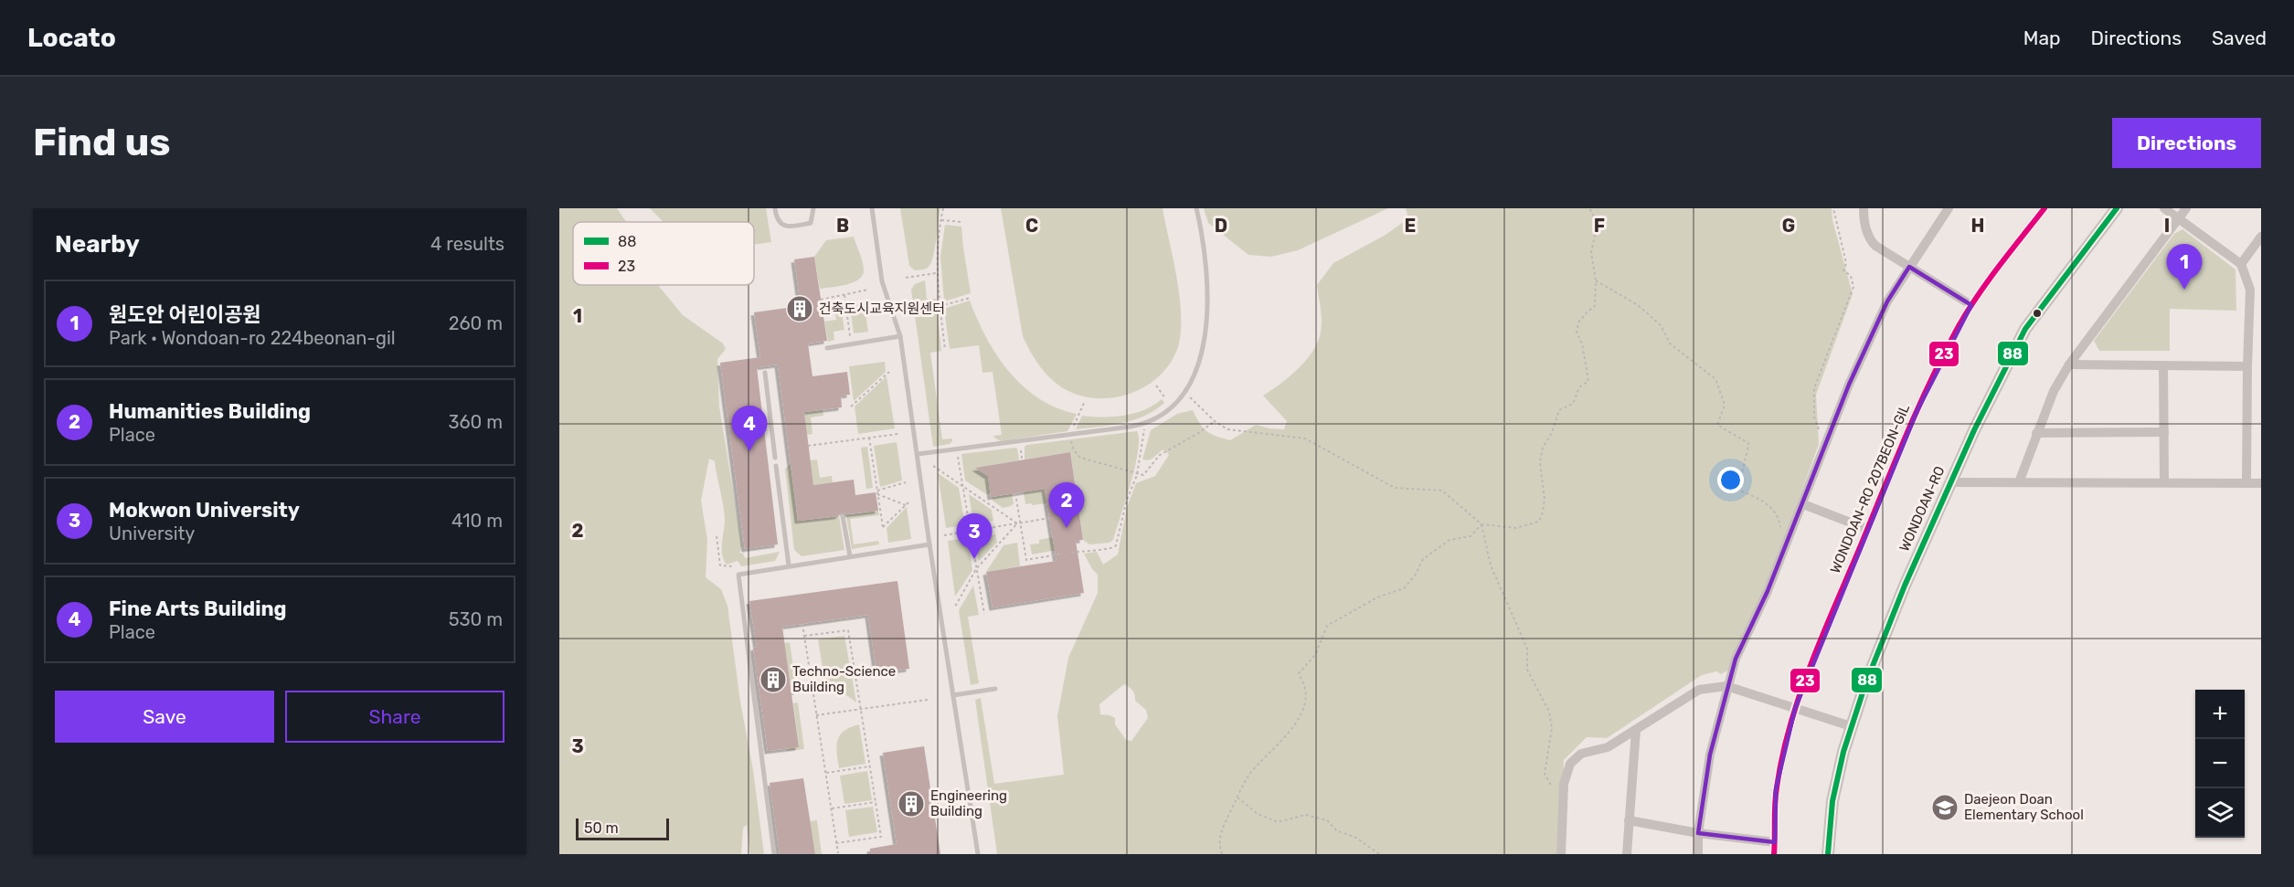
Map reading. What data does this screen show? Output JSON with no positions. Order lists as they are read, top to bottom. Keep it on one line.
{"streets":{"street":["WONDOAN-RO 207BEON-GIL","WONDOAN-RO"]},"places":{"building":["건축도시교육지원센터","Techno-Science Building","Engineering Building"],"school or university":["Daejeon Doan Elementary School"]},"lines":["transit line 88","transit line 23"],"legend":["88","23"],"scale_bar":"50 m","page":{"header":"Locato","nav":["Map","Directions","Saved"],"buttons":["Directions",["Save","Share"]],"title":"Find us","heading":["Nearby","4 results"],"pins":["1","4","2","3"],"list":[{"mark":"1","name":"원도안 어린이공원","note":"Park · Wondoan-ro 224beonan-gil","value":"260 m"},{"mark":"2","name":"Humanities Building","note":"Place","value":"360 m"},{"mark":"3","name":"Mokwon University","note":"University","value":"410 m"},{"mark":"4","name":"Fine Arts Building","note":"Place","value":"530 m"}],"map_buttons":["+","−"],"scale":"50 m"},"grid":{"columns":["B","C","D","E","F","G","H","I"],"rows":["1","2","3"]}}
